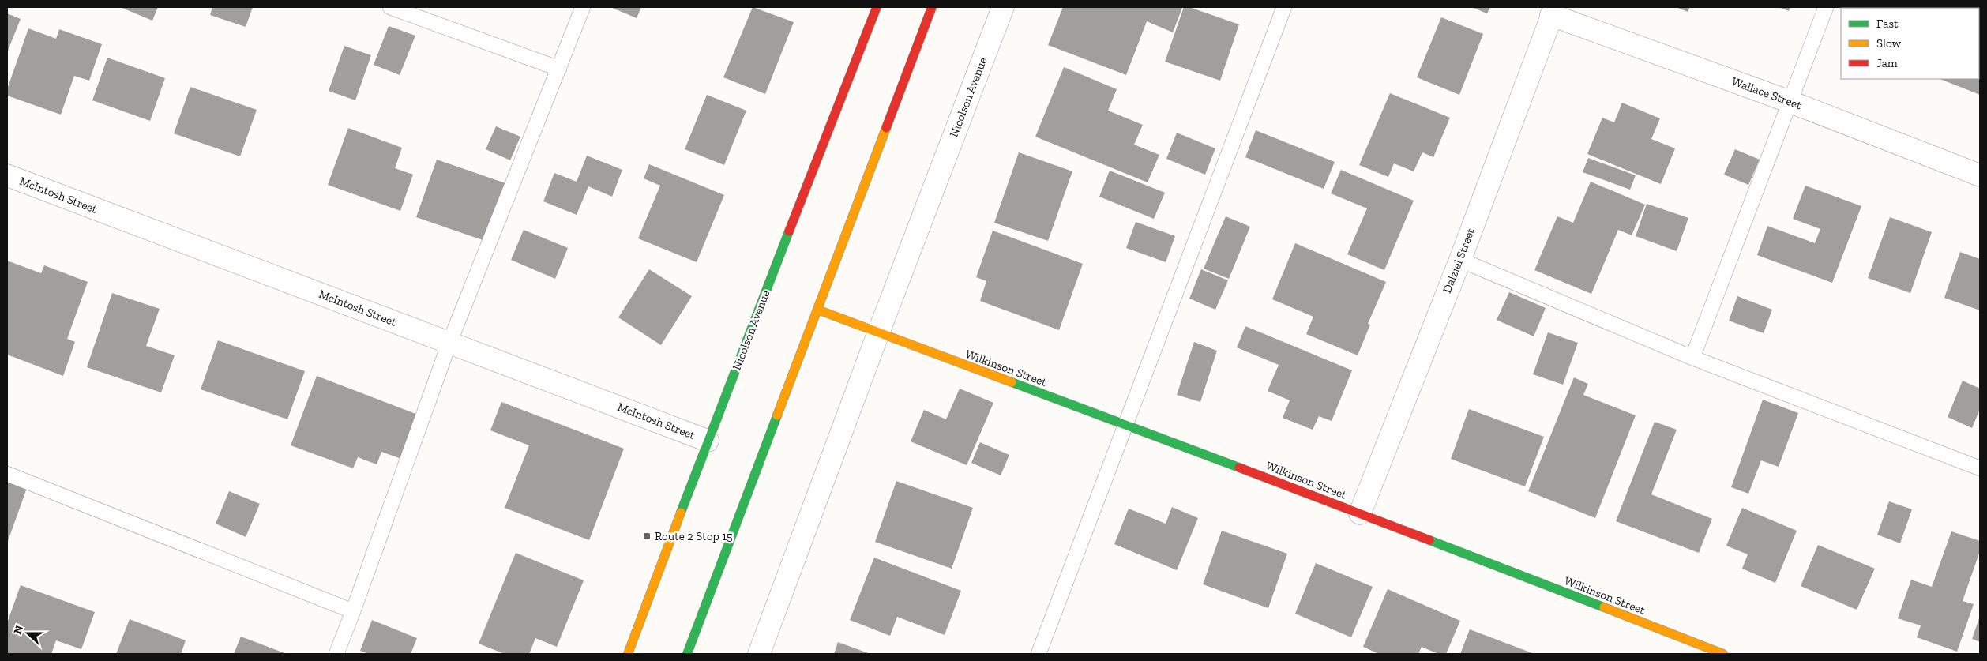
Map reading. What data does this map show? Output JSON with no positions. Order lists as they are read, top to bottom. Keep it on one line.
{"streets":{"main road":["Nicolson Avenue","Wilkinson Street"],"street":["Wallace Street","McIntosh Street","Dalziel Street"]},"crossings":[["Wallace Street","Dalziel Street"],["Nicolson Avenue","McIntosh Street"],["Nicolson Avenue","Wilkinson Street"],["Dalziel Street","Wilkinson Street"]],"places":{"transit":["Route 2 Stop 15"]},"legend":["Fast","Slow","Jam"],"north":"left"}
